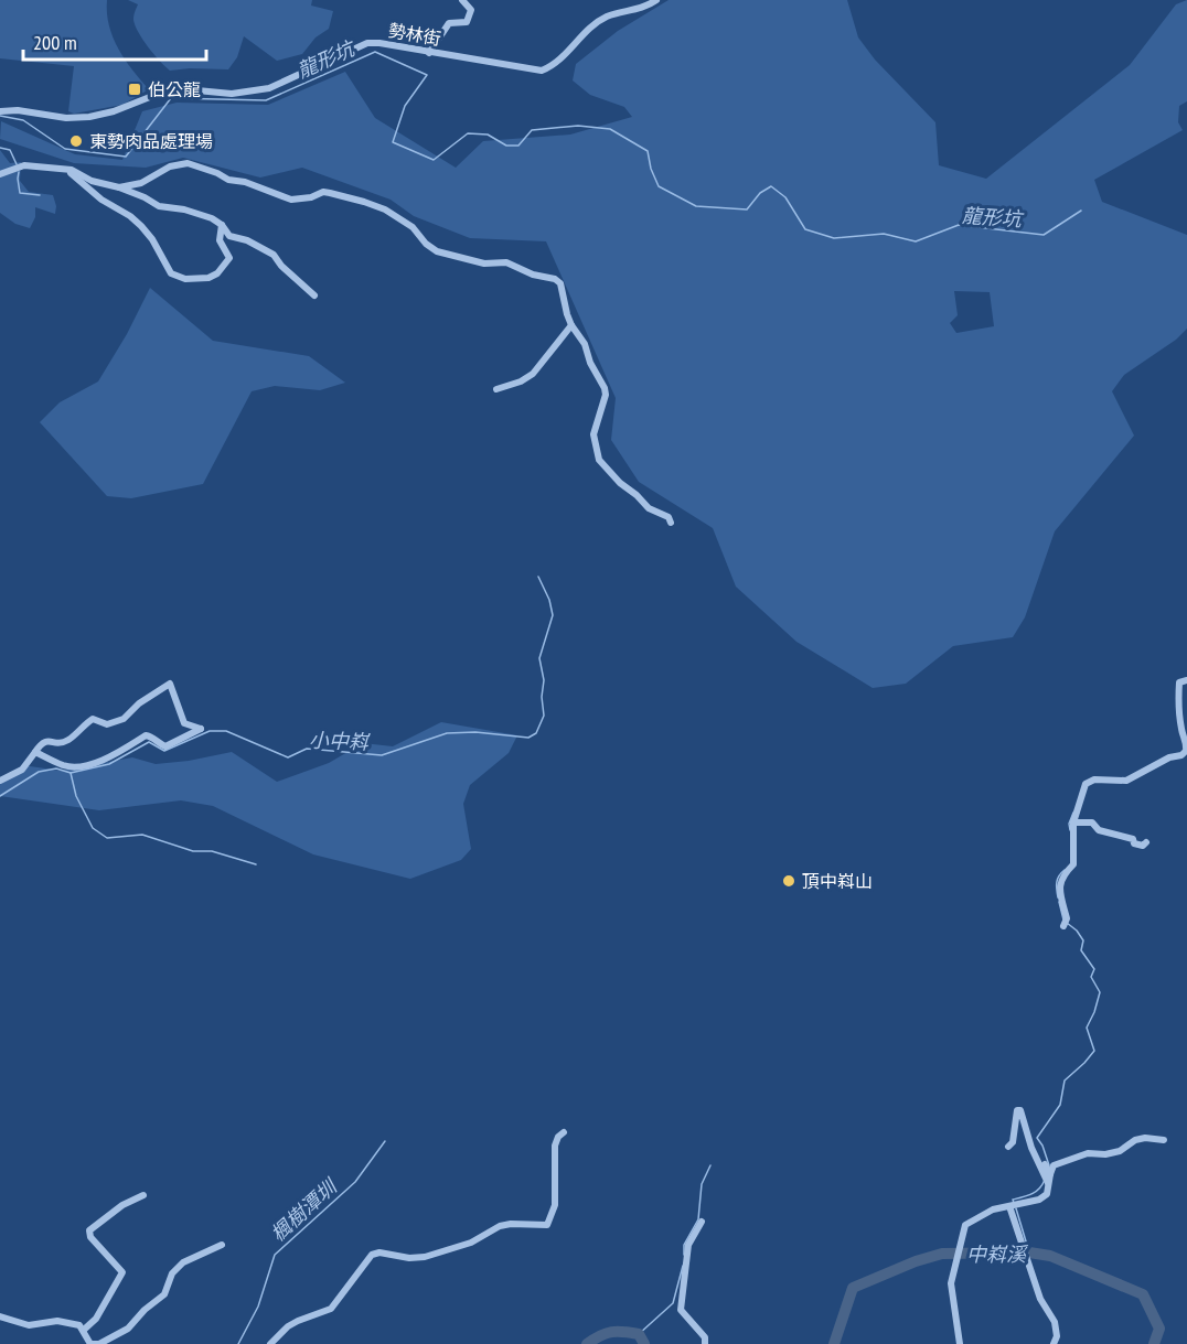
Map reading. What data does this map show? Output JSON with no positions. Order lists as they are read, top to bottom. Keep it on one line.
{"streets":{"street":["勢林街"]},"water":["龍形坑","小中嵙","楓樹潭圳","中嵙溪"],"places":{"transit":["伯公龍"],"other":["東勢肉品處理場","頂中嵙山"]},"scale_bar":"200 m"}
